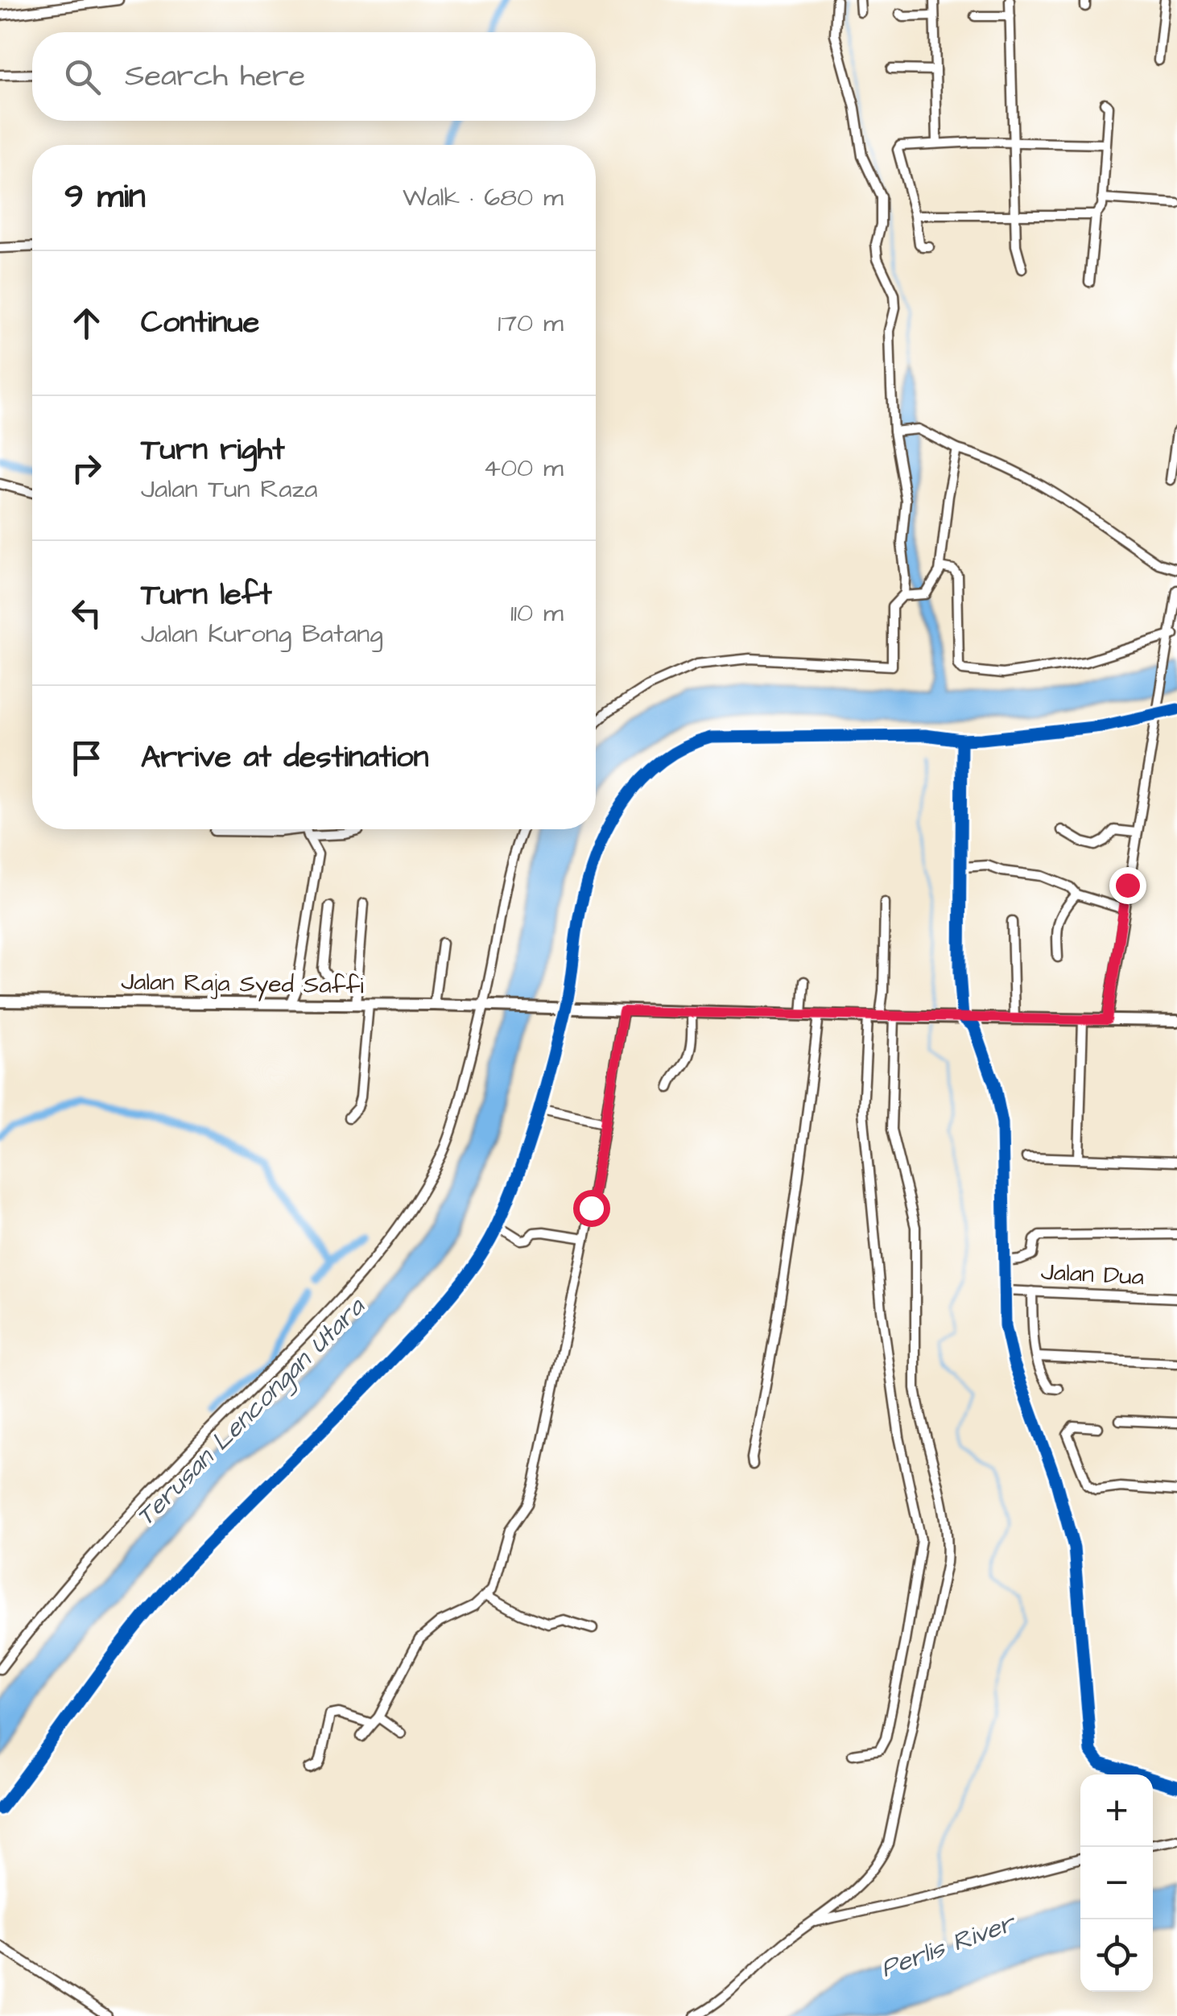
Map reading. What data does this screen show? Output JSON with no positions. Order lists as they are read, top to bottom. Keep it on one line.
{"streets":{"main road":["Jalan Raja Syed Saffi"],"street":["Jalan Dua"]},"water":["Terusan Lencongan Utara","Perlis River"],"page":{"search":"Search here","heading":["9 min","Walk · 680 m"],"list":[["Continue","170 m"],["Turn right","Jalan Tun Raza","400 m"],["Turn left","Jalan Kurong Batang","110 m"],"Arrive at destination"],"map_buttons":["+","−"]}}
